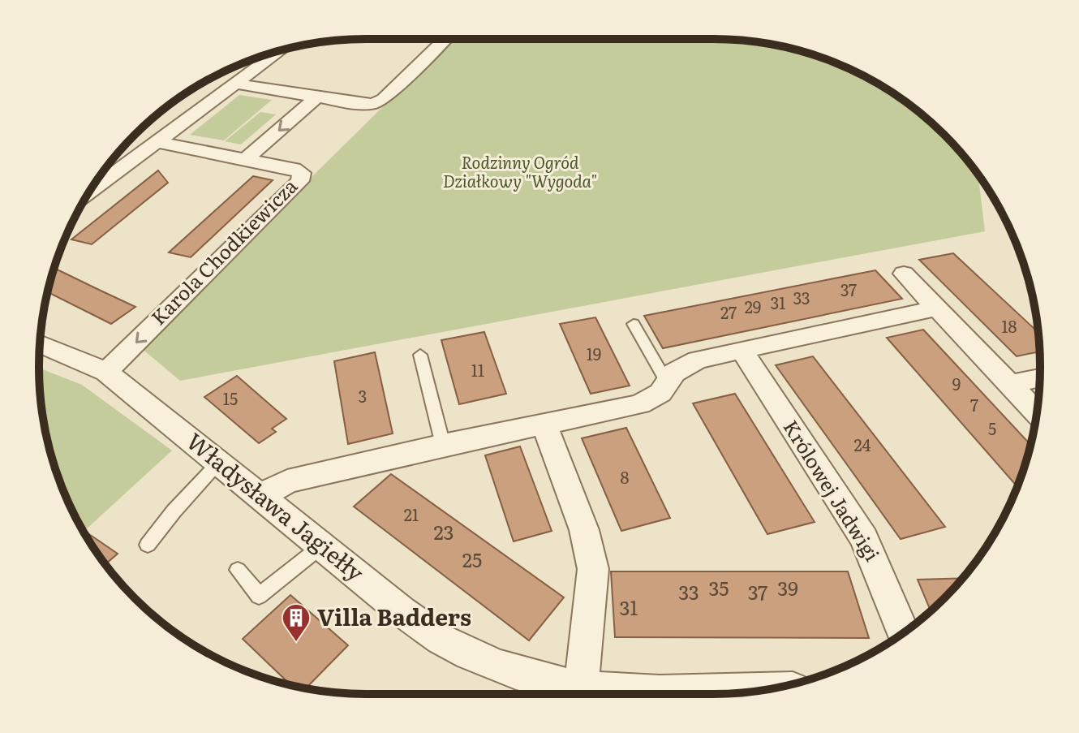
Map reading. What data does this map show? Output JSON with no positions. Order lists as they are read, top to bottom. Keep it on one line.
{"streets":{"street":["Karola Chodkiewicza","Królowej Jadwigi","Władysława Jagiełły"]},"crossings":[["Karola Chodkiewicza","Władysława Jagiełły"]],"parks":["Rodzinny Ogród Działkowy \"Wygoda\""],"places":{"building":["Villa Badders"]},"house_numbers":["37","33","31","29","27","18","19","11","9","3","15","7","5","24","8","21","23","25","35","39","33","37","31"]}
